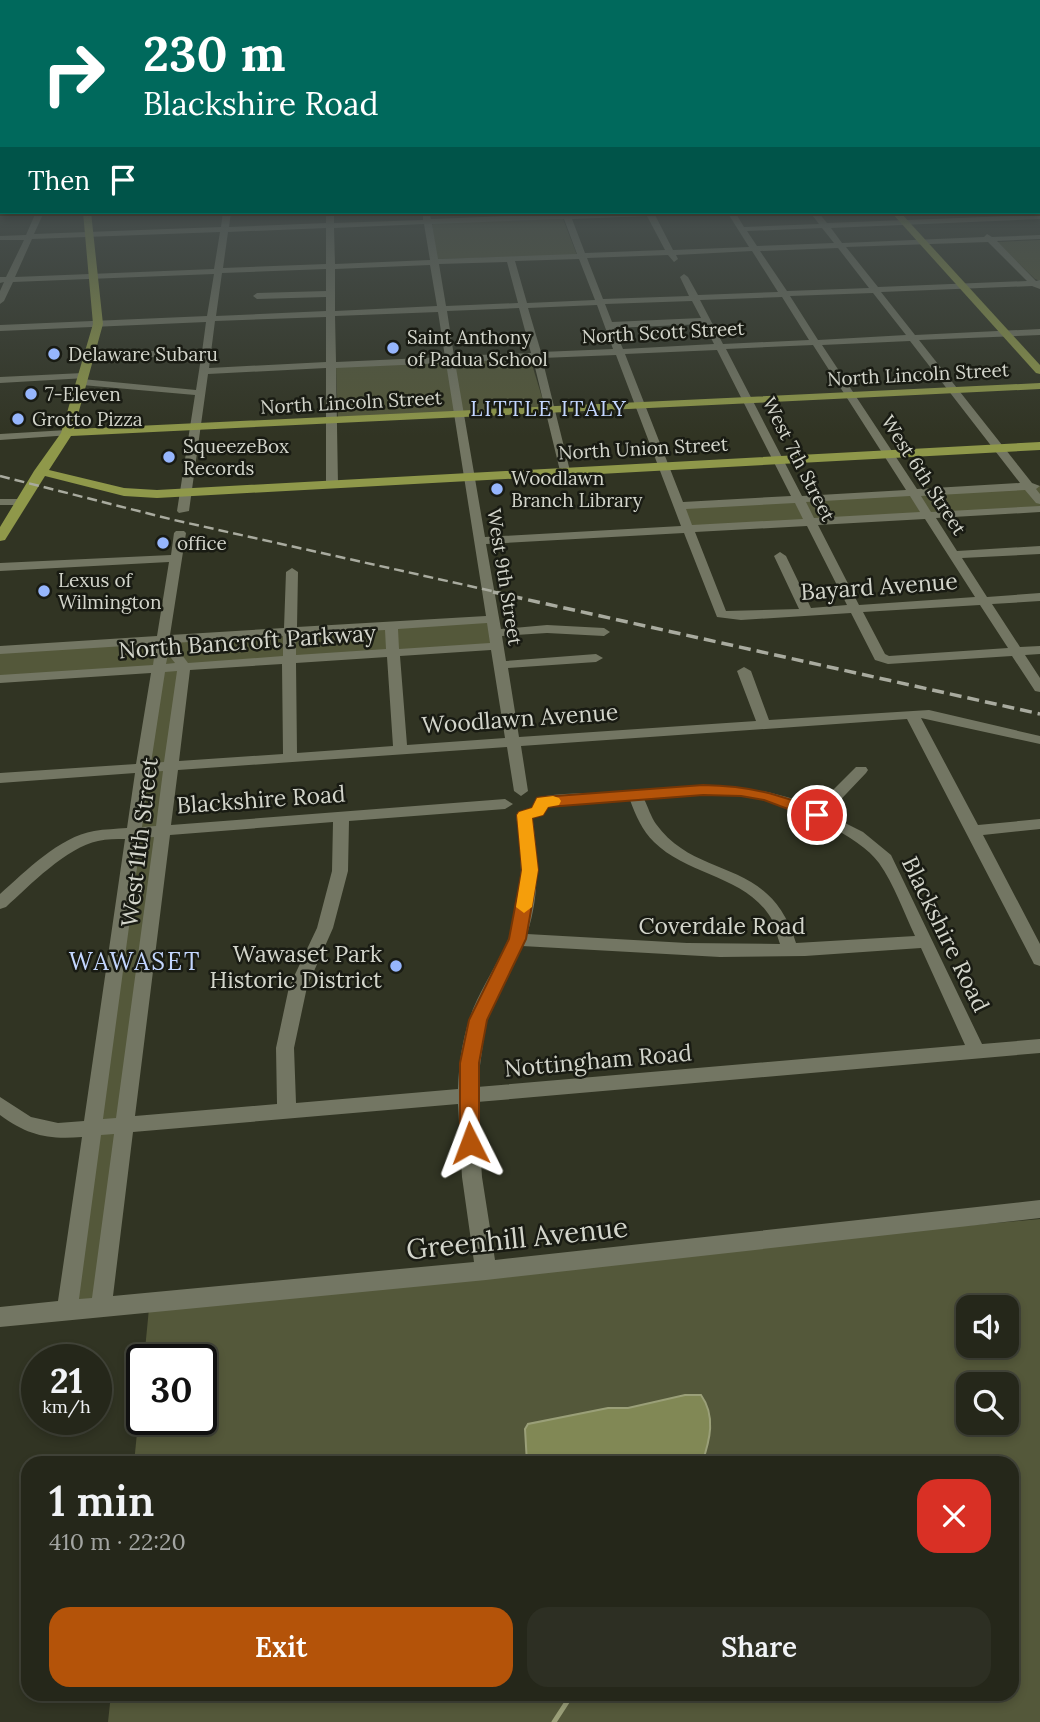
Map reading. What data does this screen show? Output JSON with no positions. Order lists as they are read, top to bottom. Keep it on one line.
{"streets":{"main road":["North Lincoln Street","North Union Street"],"street":["North Scott Street","West 7th Street","West 6th Street","West 9th Street","Bayard Avenue","North Bancroft Parkway","Woodlawn Avenue","Blackshire Road","West 11th Street","Coverdale Road","Nottingham Road","Greenhill Avenue"]},"crossings":[["North Scott Street","West 7th Street"],["North Scott Street","West 6th Street"],["North Scott Street","West 9th Street"],["North Lincoln Street","West 7th Street"],["North Lincoln Street","West 6th Street"],["North Lincoln Street","West 9th Street"],["North Union Street","West 7th Street"],["North Union Street","West 6th Street"],["North Union Street","West 9th Street"],["West 7th Street","West 6th Street"],["West 7th Street","Bayard Avenue"],["West 6th Street","Bayard Avenue"],["West 9th Street","North Bancroft Parkway"],["West 9th Street","Woodlawn Avenue"],["West 9th Street","Blackshire Road"],["North Bancroft Parkway","West 11th Street"],["Woodlawn Avenue","West 11th Street"],["Blackshire Road","West 11th Street"],["Blackshire Road","Coverdale Road"],["Blackshire Road","Nottingham Road"],["West 11th Street","Nottingham Road"],["West 11th Street","Greenhill Avenue"]],"districts":["LITTLE ITALY","WAWASET"],"places":["Saint Anthony of Padua School","Delaware Subaru","7-Eleven","Grotto Pizza","SqueezeBox Records","Woodlawn Branch Library","office","Lexus of Wilmington","Wawaset Park Historic District"],"page":{"turn":["230 m","Blackshire Road"],"then":"Then","speed":"21 km/h","limit":"30","heading":["1 min","410 m · 22:20"],"buttons":["Exit","Share"]}}
